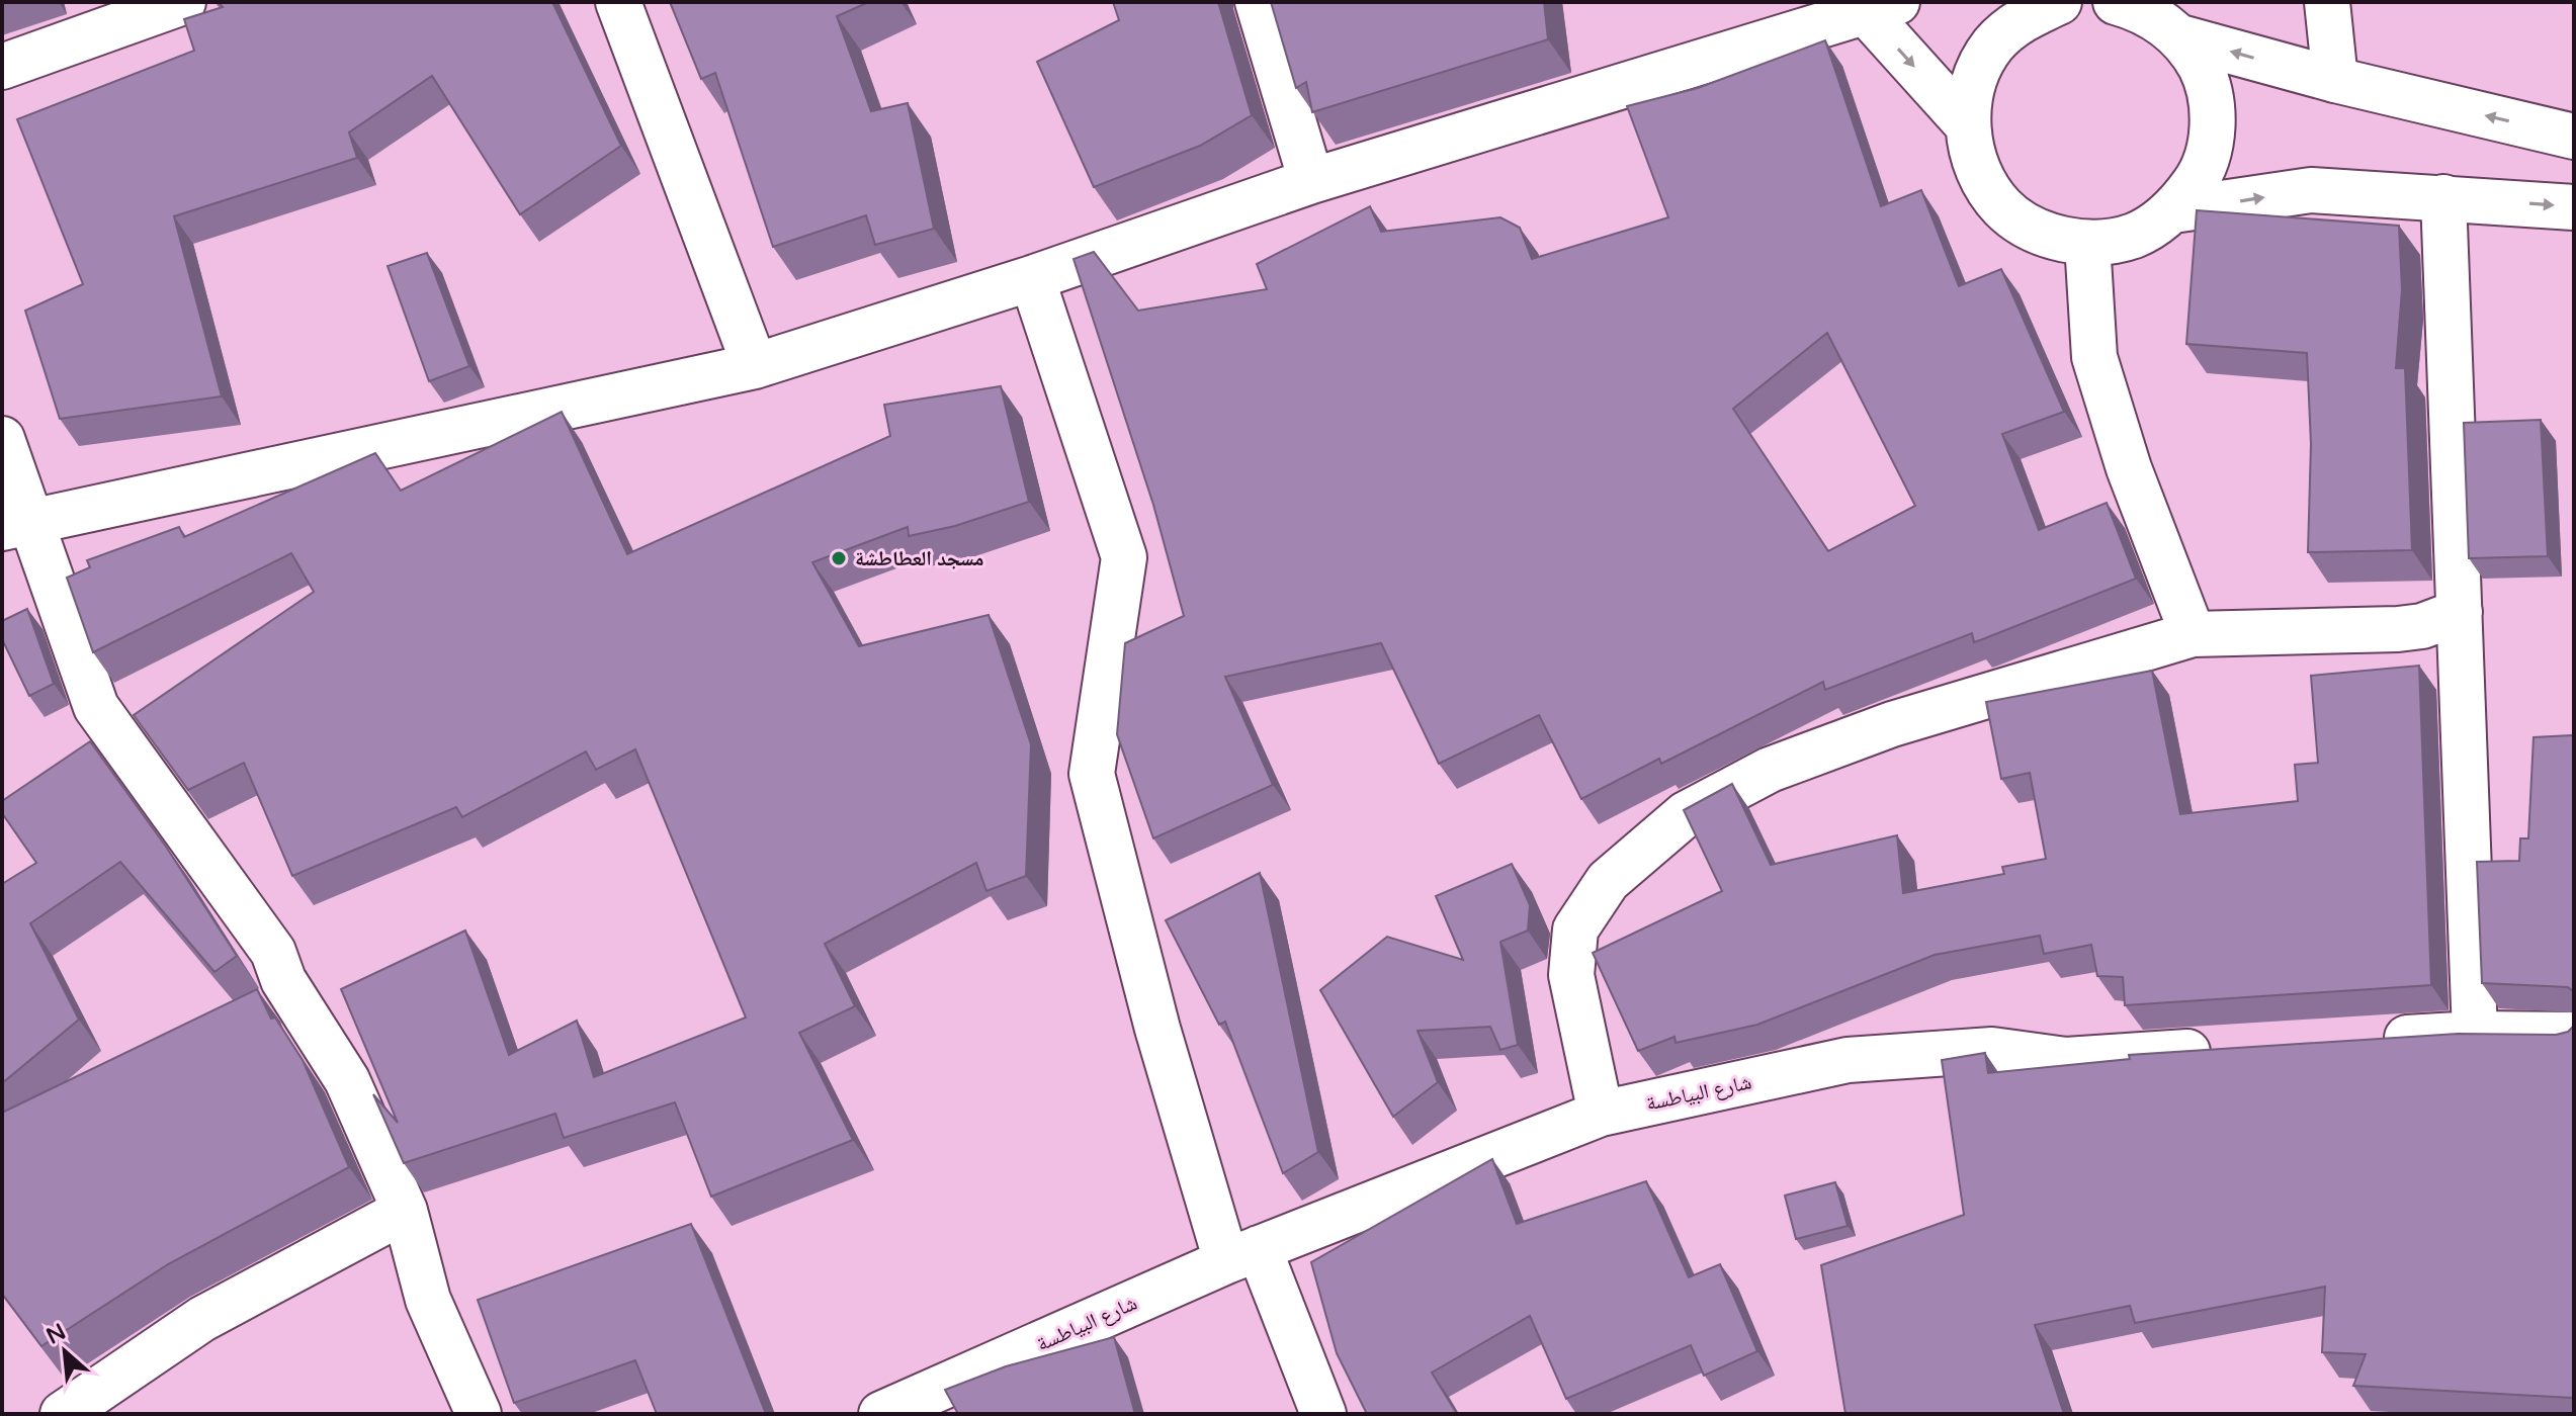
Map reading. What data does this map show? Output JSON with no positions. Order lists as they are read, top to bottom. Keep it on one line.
{"streets":{"street":["شارع البياطسة"]},"places":["مسجد العطاطشة"],"north":"top left"}
